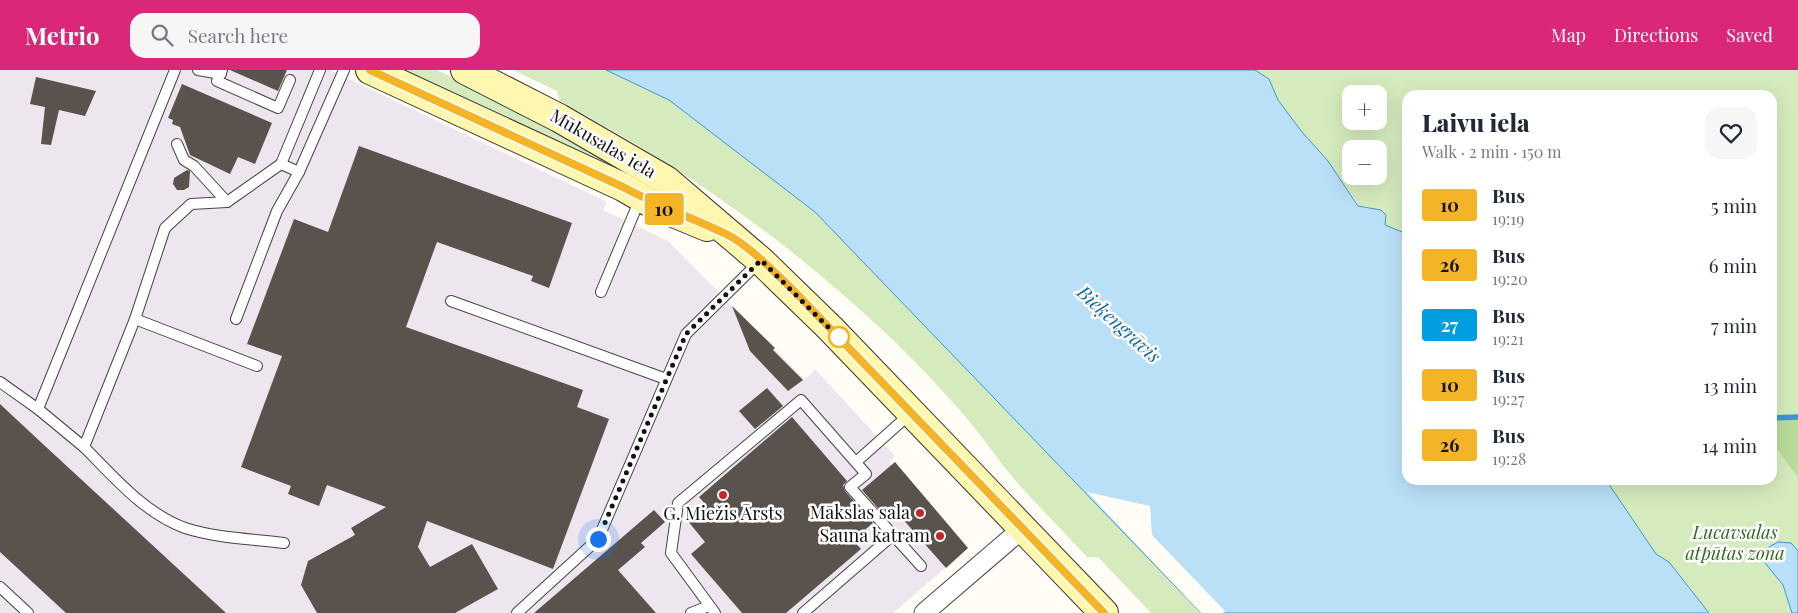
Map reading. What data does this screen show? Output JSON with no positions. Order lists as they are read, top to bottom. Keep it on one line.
{"streets":{"main road":["Mūkusalas iela"]},"water":["Bieķengrāvis"],"parks":["Lucavsalas atpūtas zona"],"places":["G. Miežis Ārsts","Mākslas sala","Sauna katram"],"lines":["bus line 10"],"page":{"header":"Metrio","search":"Search here","nav":["Map","Directions","Saved"],"on_map":"10","map_buttons":["+","−"],"heading":["Laivu iela","Walk · 2 min · 150 m"],"list":[{"mark":"10","name":"Bus","note":"19:19","value":"5 min"},{"mark":"26","name":"Bus","note":"19:20","value":"6 min"},{"mark":"27","name":"Bus","note":"19:21","value":"7 min"},{"mark":"10","name":"Bus","note":"19:27","value":"13 min"},{"mark":"26","name":"Bus","note":"19:28","value":"14 min"}]}}
